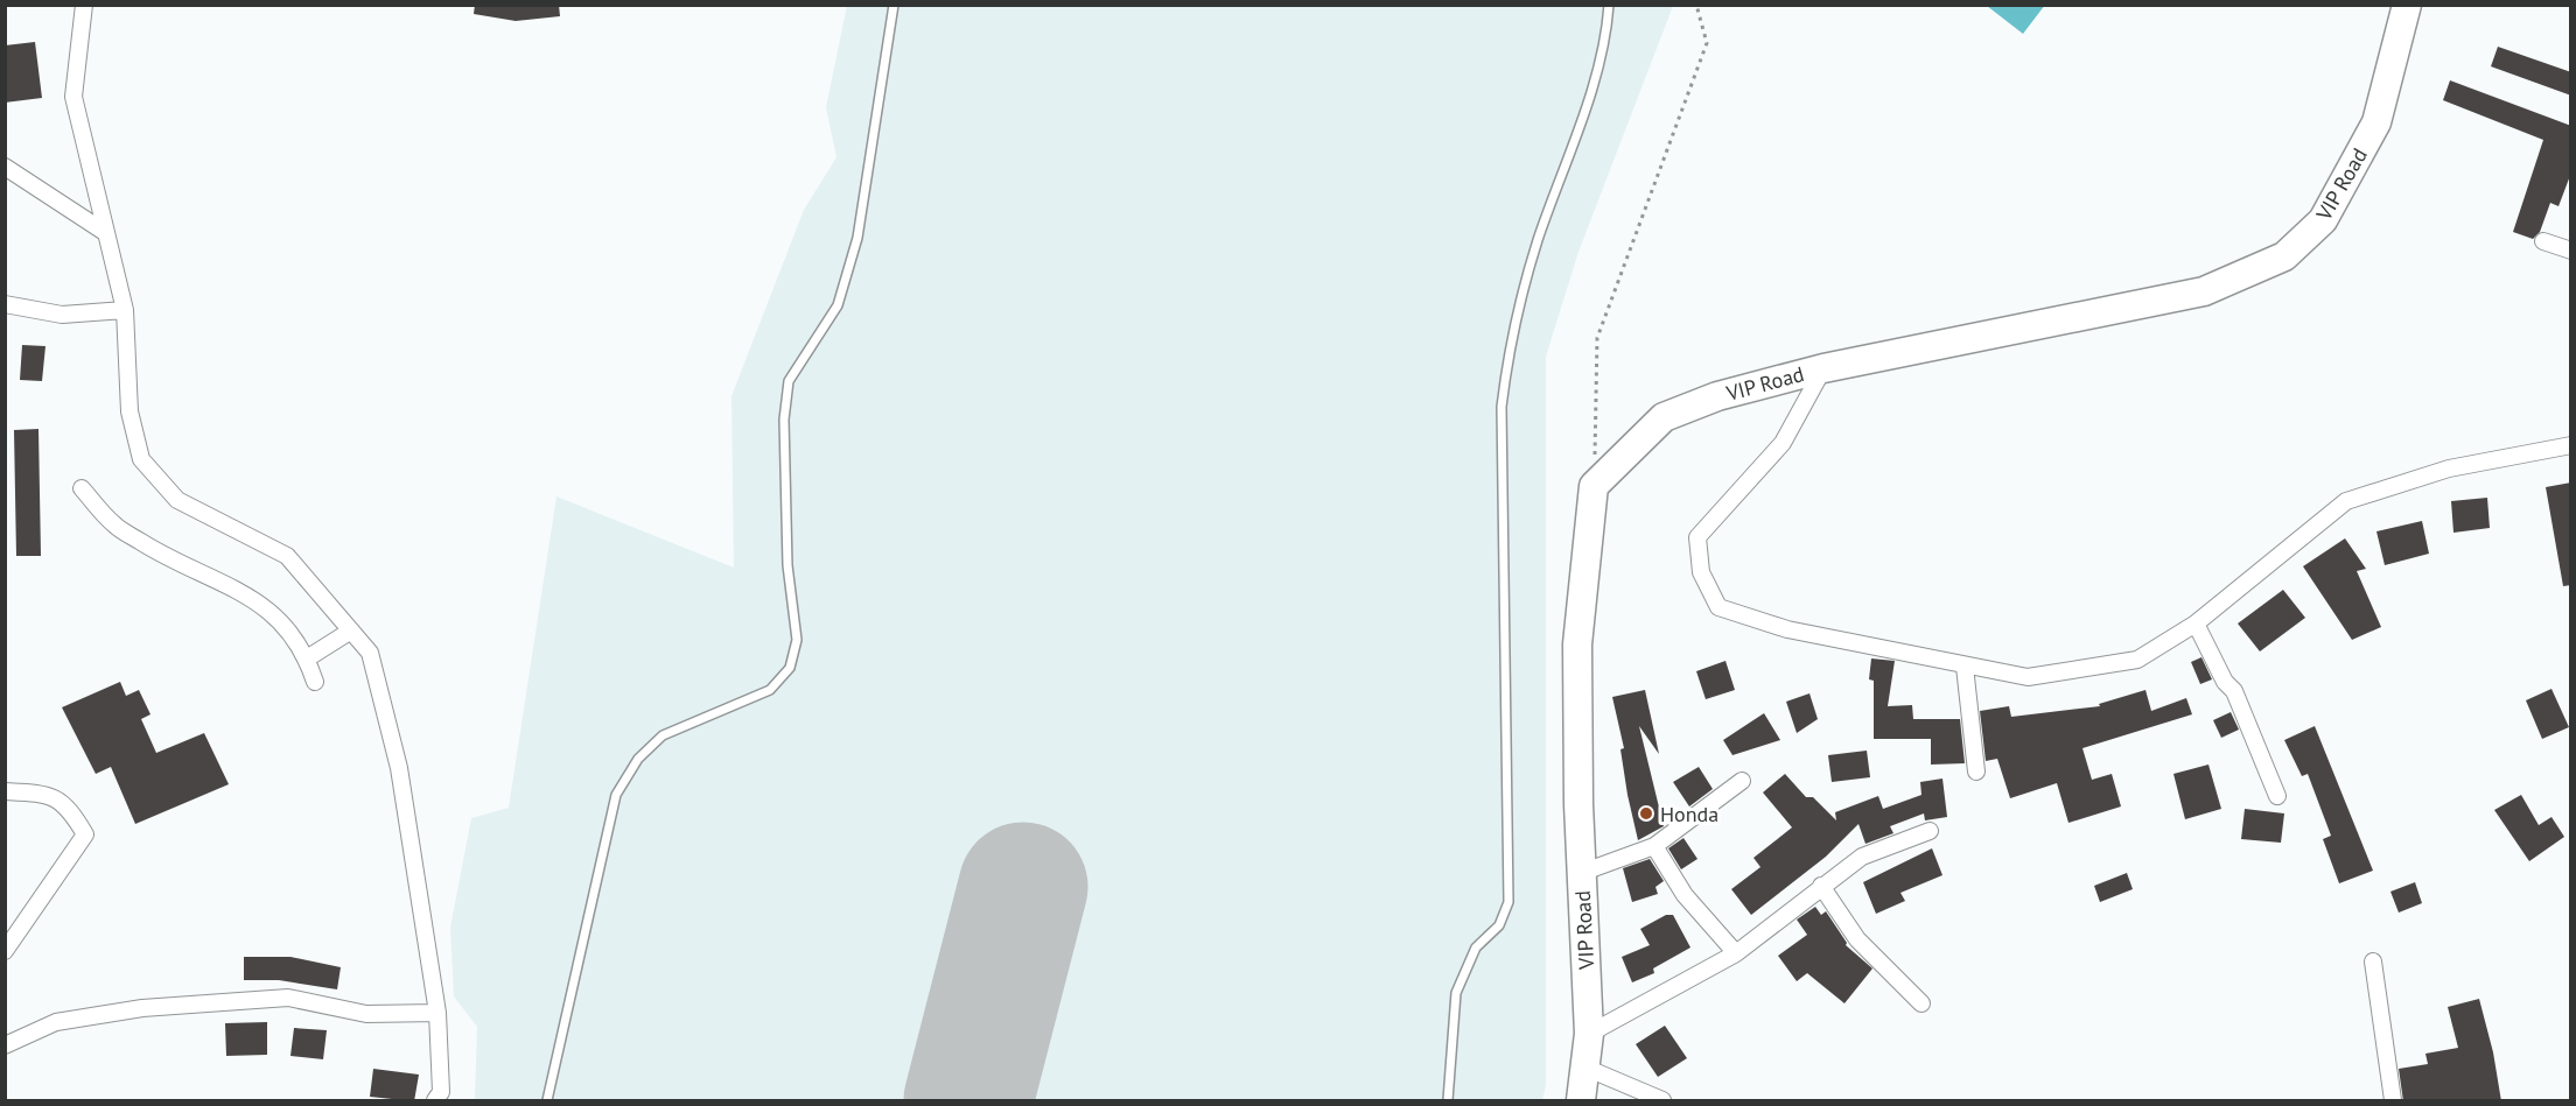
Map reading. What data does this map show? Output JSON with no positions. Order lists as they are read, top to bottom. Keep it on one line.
{"streets":{"highway":["VIP Road"]},"places":["Honda"]}
